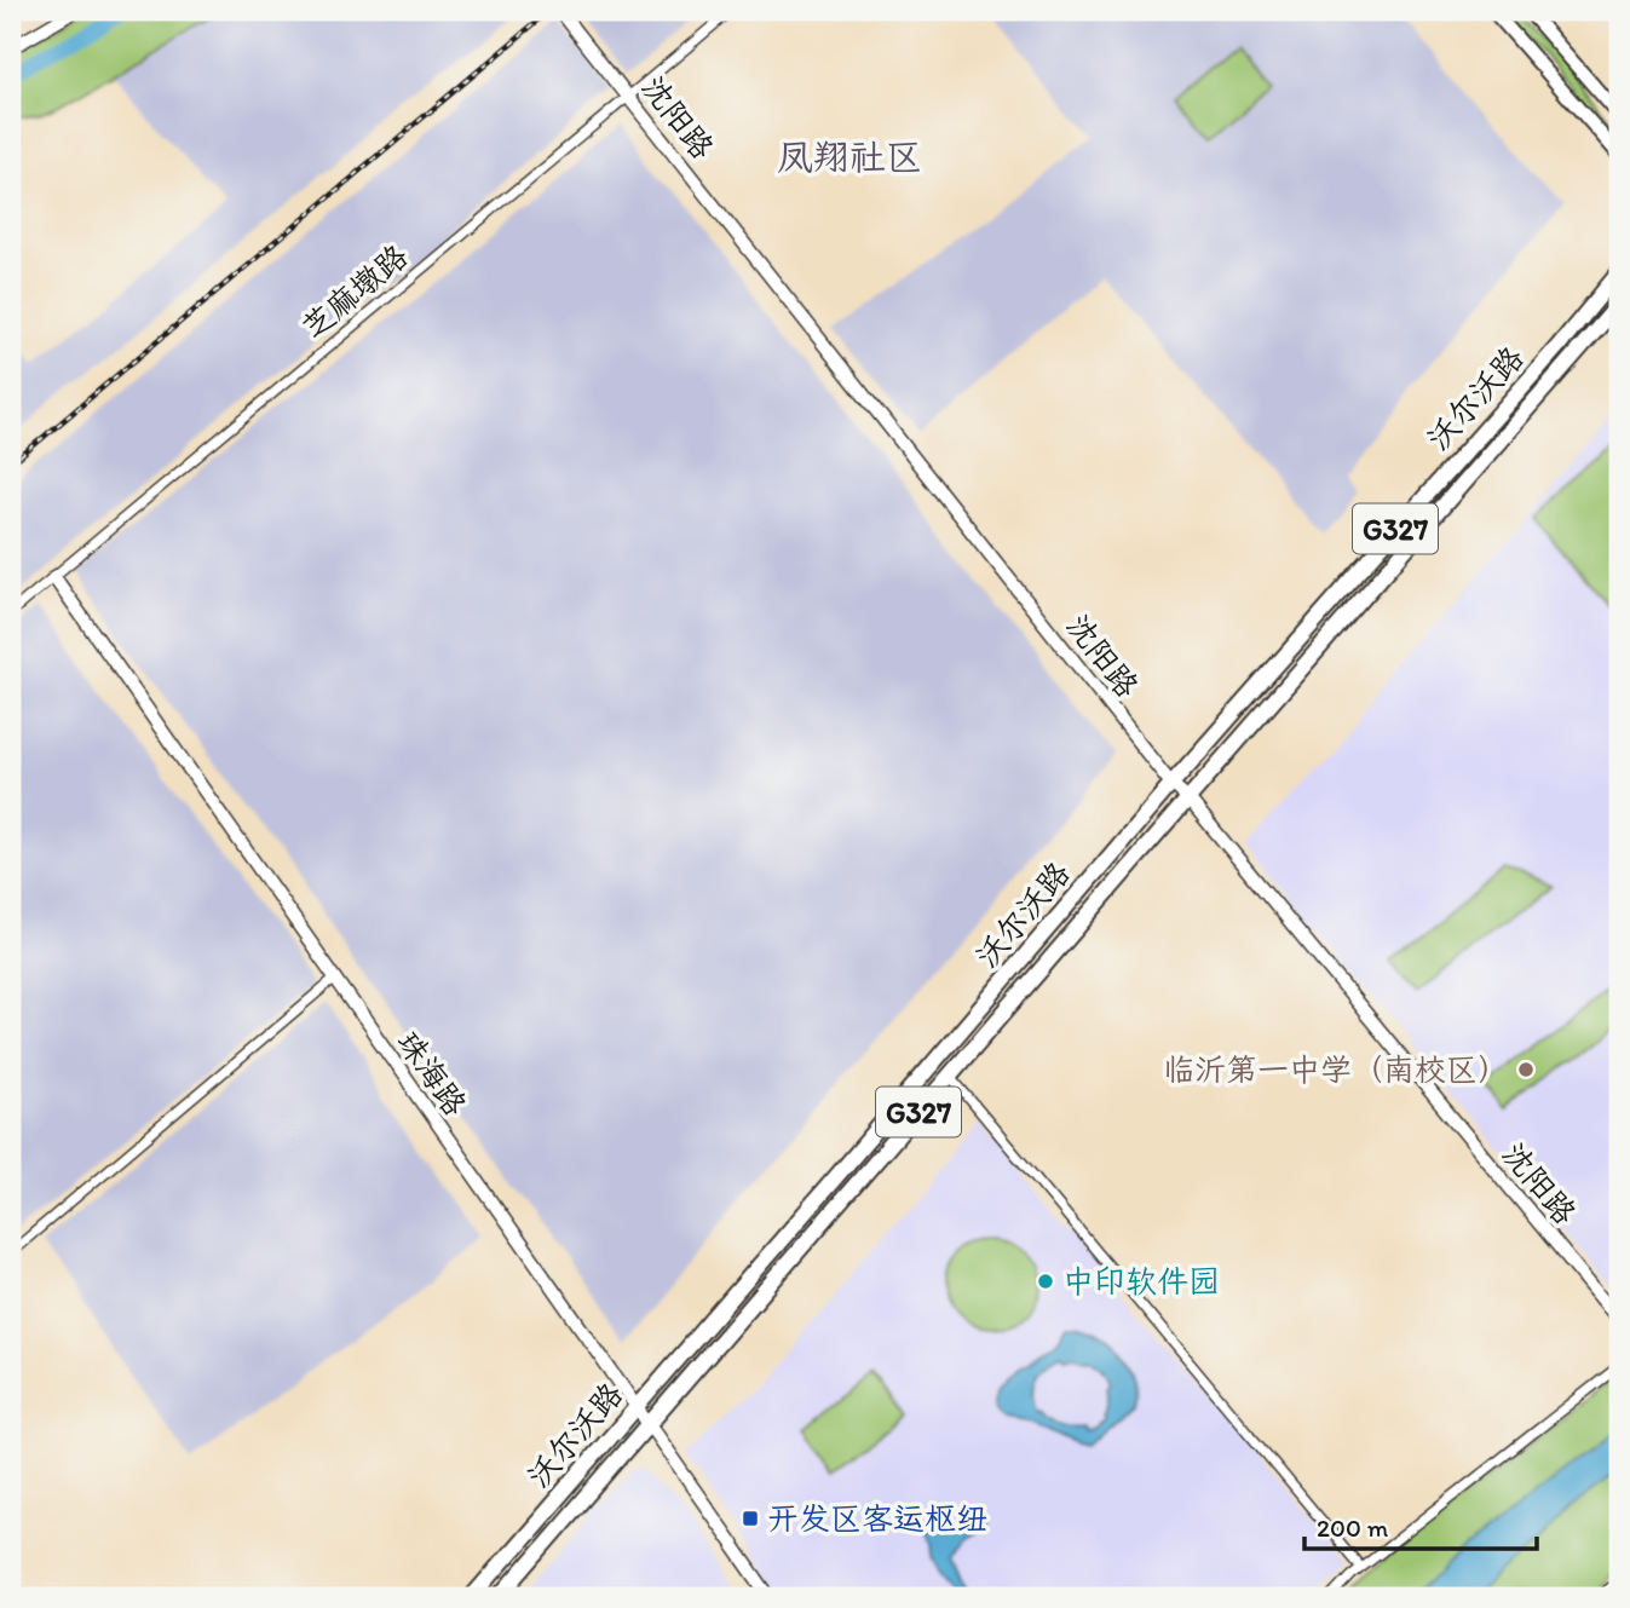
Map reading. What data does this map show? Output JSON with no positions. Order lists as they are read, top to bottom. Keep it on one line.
{"streets":{"highway":["沃尔沃路","G327"],"street":["沈阳路","芝麻墩路","珠海路"]},"crossings":[["沈阳路","芝麻墩路"],["沈阳路","沃尔沃路"],["芝麻墩路","珠海路"],["沃尔沃路","珠海路"]],"districts":["凤翔社区"],"places":{"other":["临沂第一中学（南校区）","中印软件园"],"transit":["开发区客运枢纽"]},"scale_bar":"200 m"}
